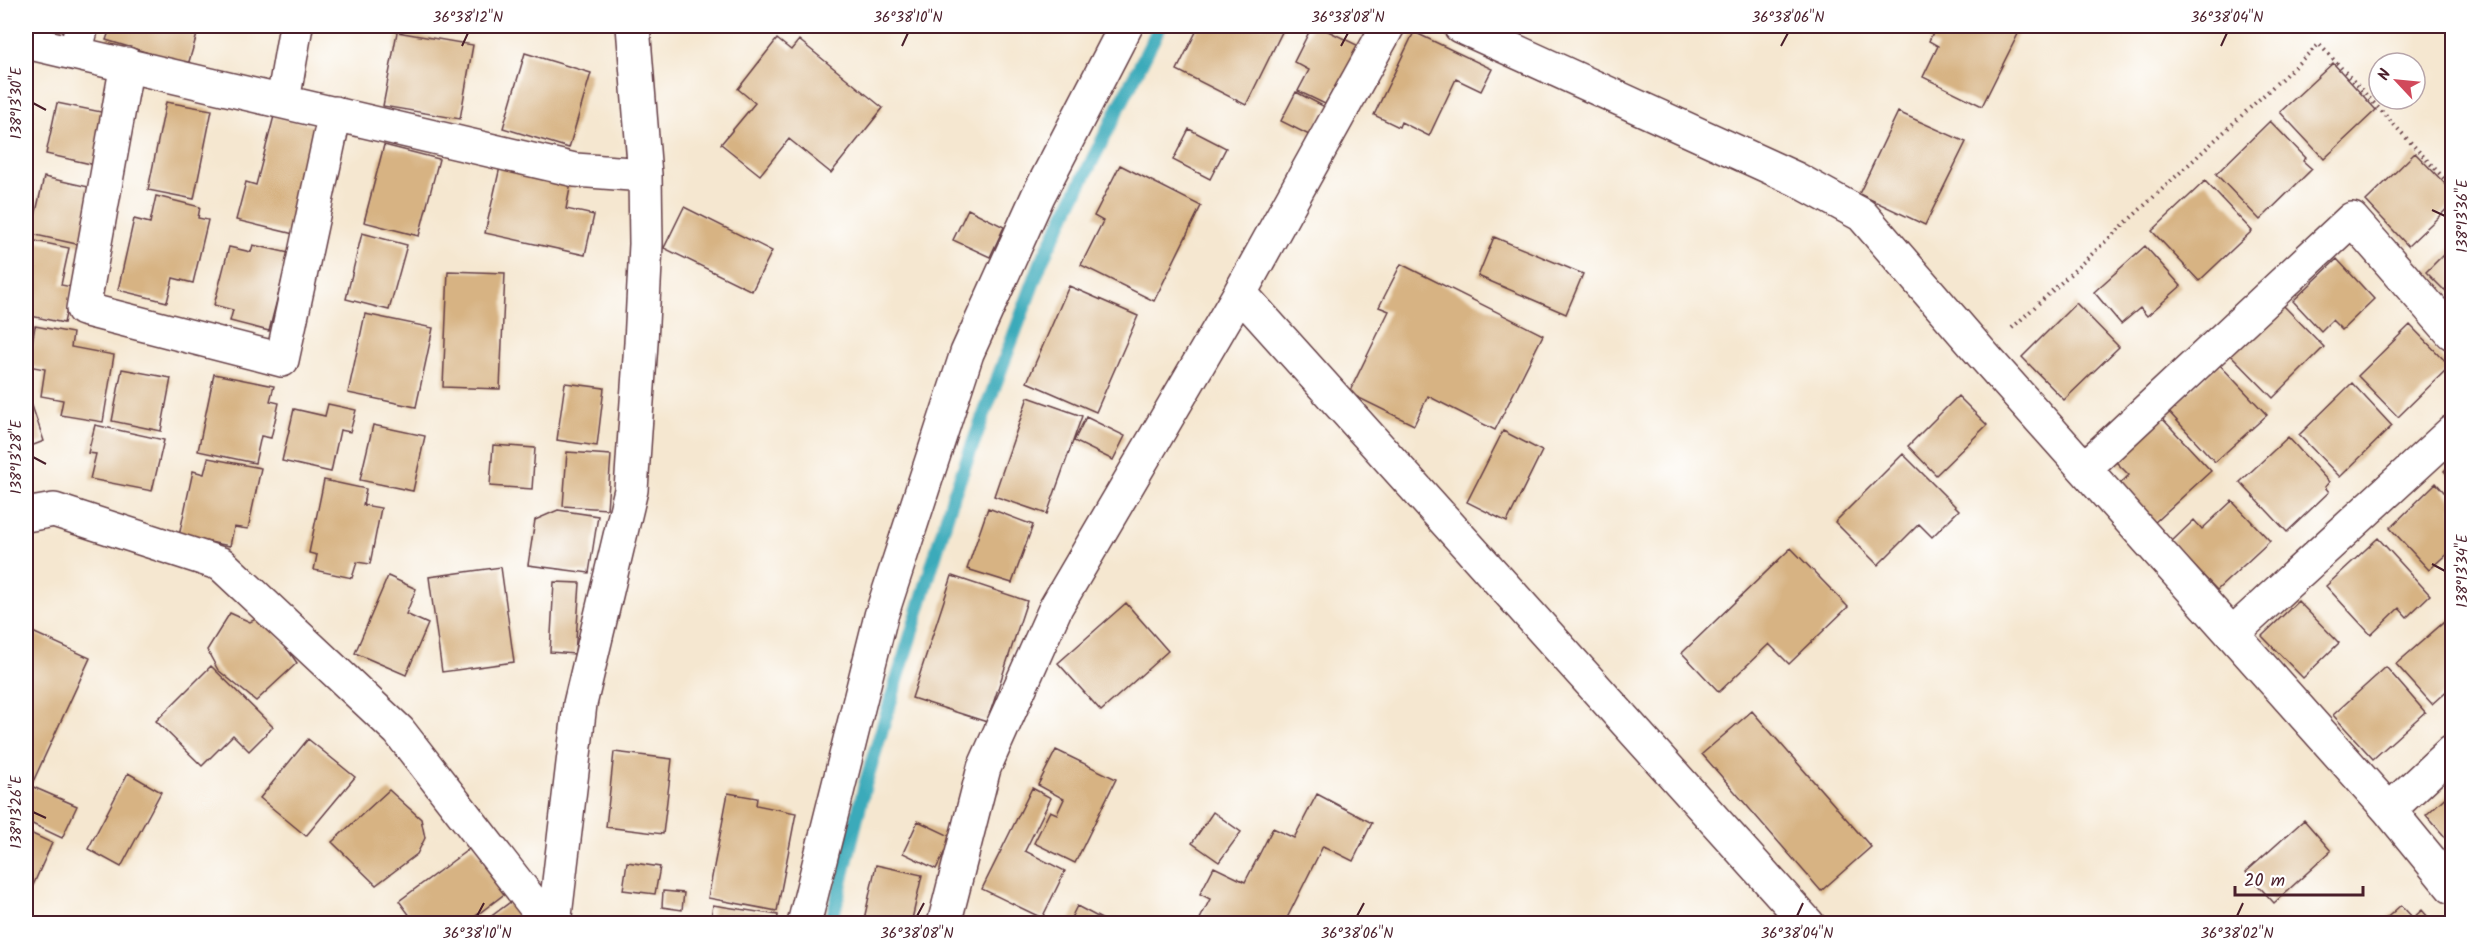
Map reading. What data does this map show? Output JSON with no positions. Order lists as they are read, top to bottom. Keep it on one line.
{"scale_bar":"20 m","north":"top left","coordinates":["36°38'12\"N","36°38'10\"N","36°38'08\"N","36°38'06\"N","36°38'04\"N","138°13'30\"E","138°13'36\"E","138°13'28\"E","138°13'34\"E","138°13'26\"E","36°38'02\"N"]}
